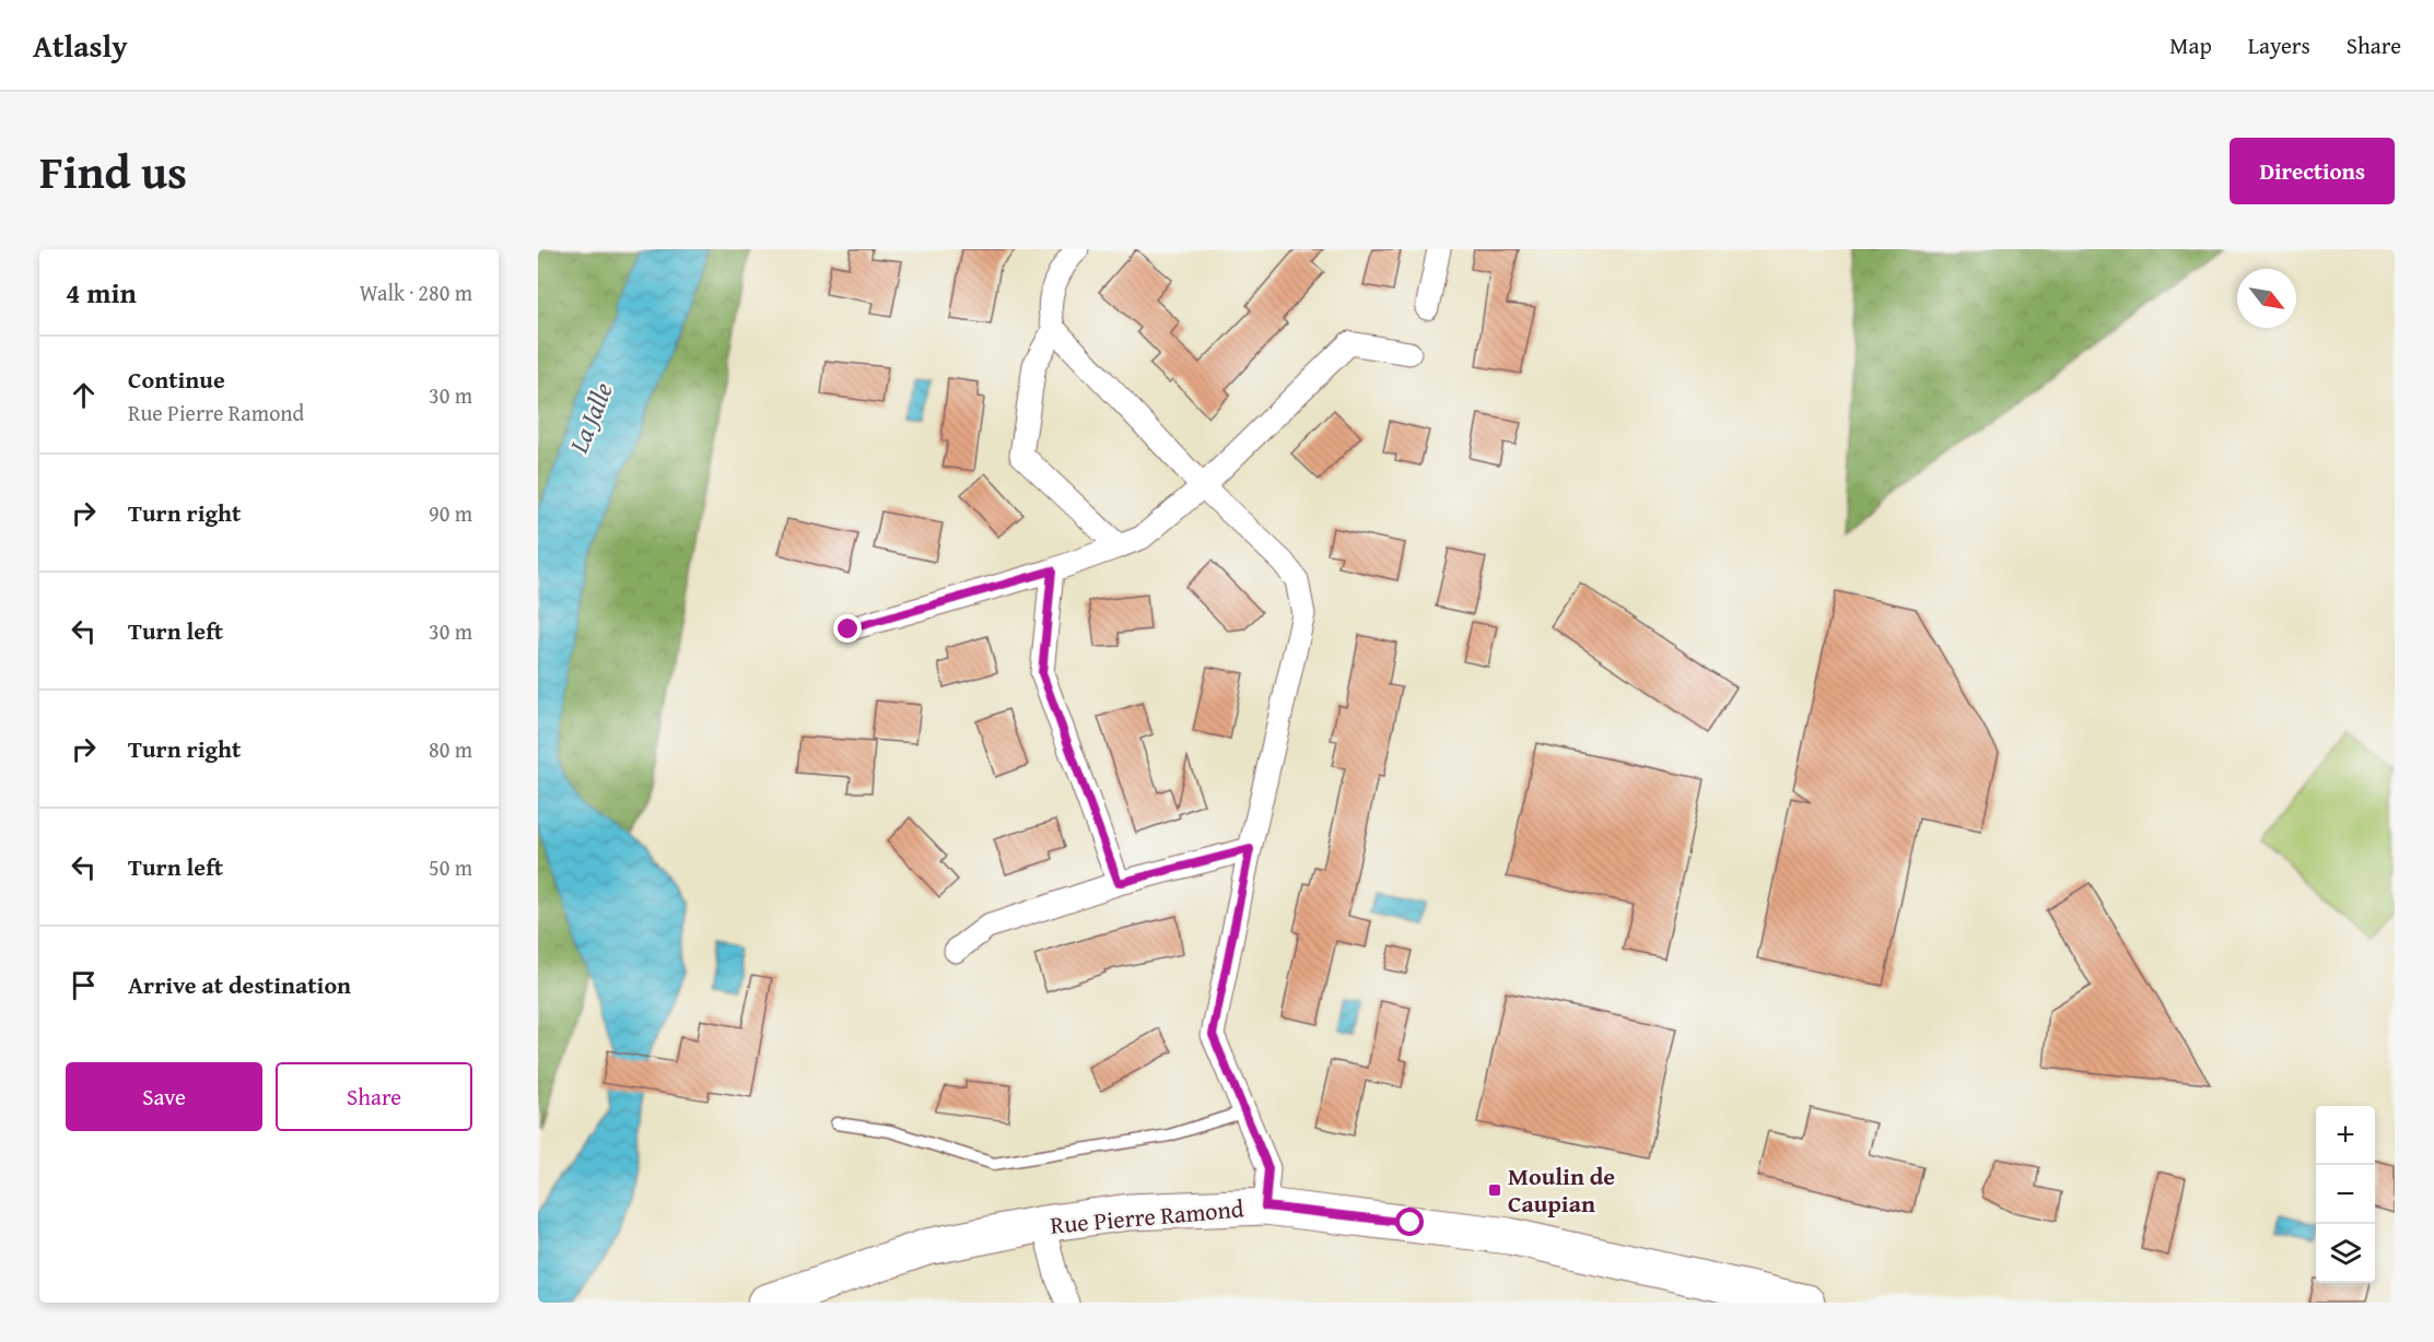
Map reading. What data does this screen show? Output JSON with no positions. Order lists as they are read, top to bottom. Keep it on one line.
{"streets":{"main road":["Rue Pierre Ramond"]},"water":["La Jalle"],"places":{"transit":["Moulin de Caupian"]},"north":"bottom right","page":{"header":"Atlasly","nav":["Map","Layers","Share"],"title":"Find us","buttons":["Directions",["Save","Share"]],"heading":["4 min","Walk · 280 m"],"list":[["Continue","Rue Pierre Ramond","30 m"],["Turn right","90 m"],["Turn left","30 m"],["Turn right","80 m"],["Turn left","50 m"],"Arrive at destination"],"map_buttons":["+","−"]}}
